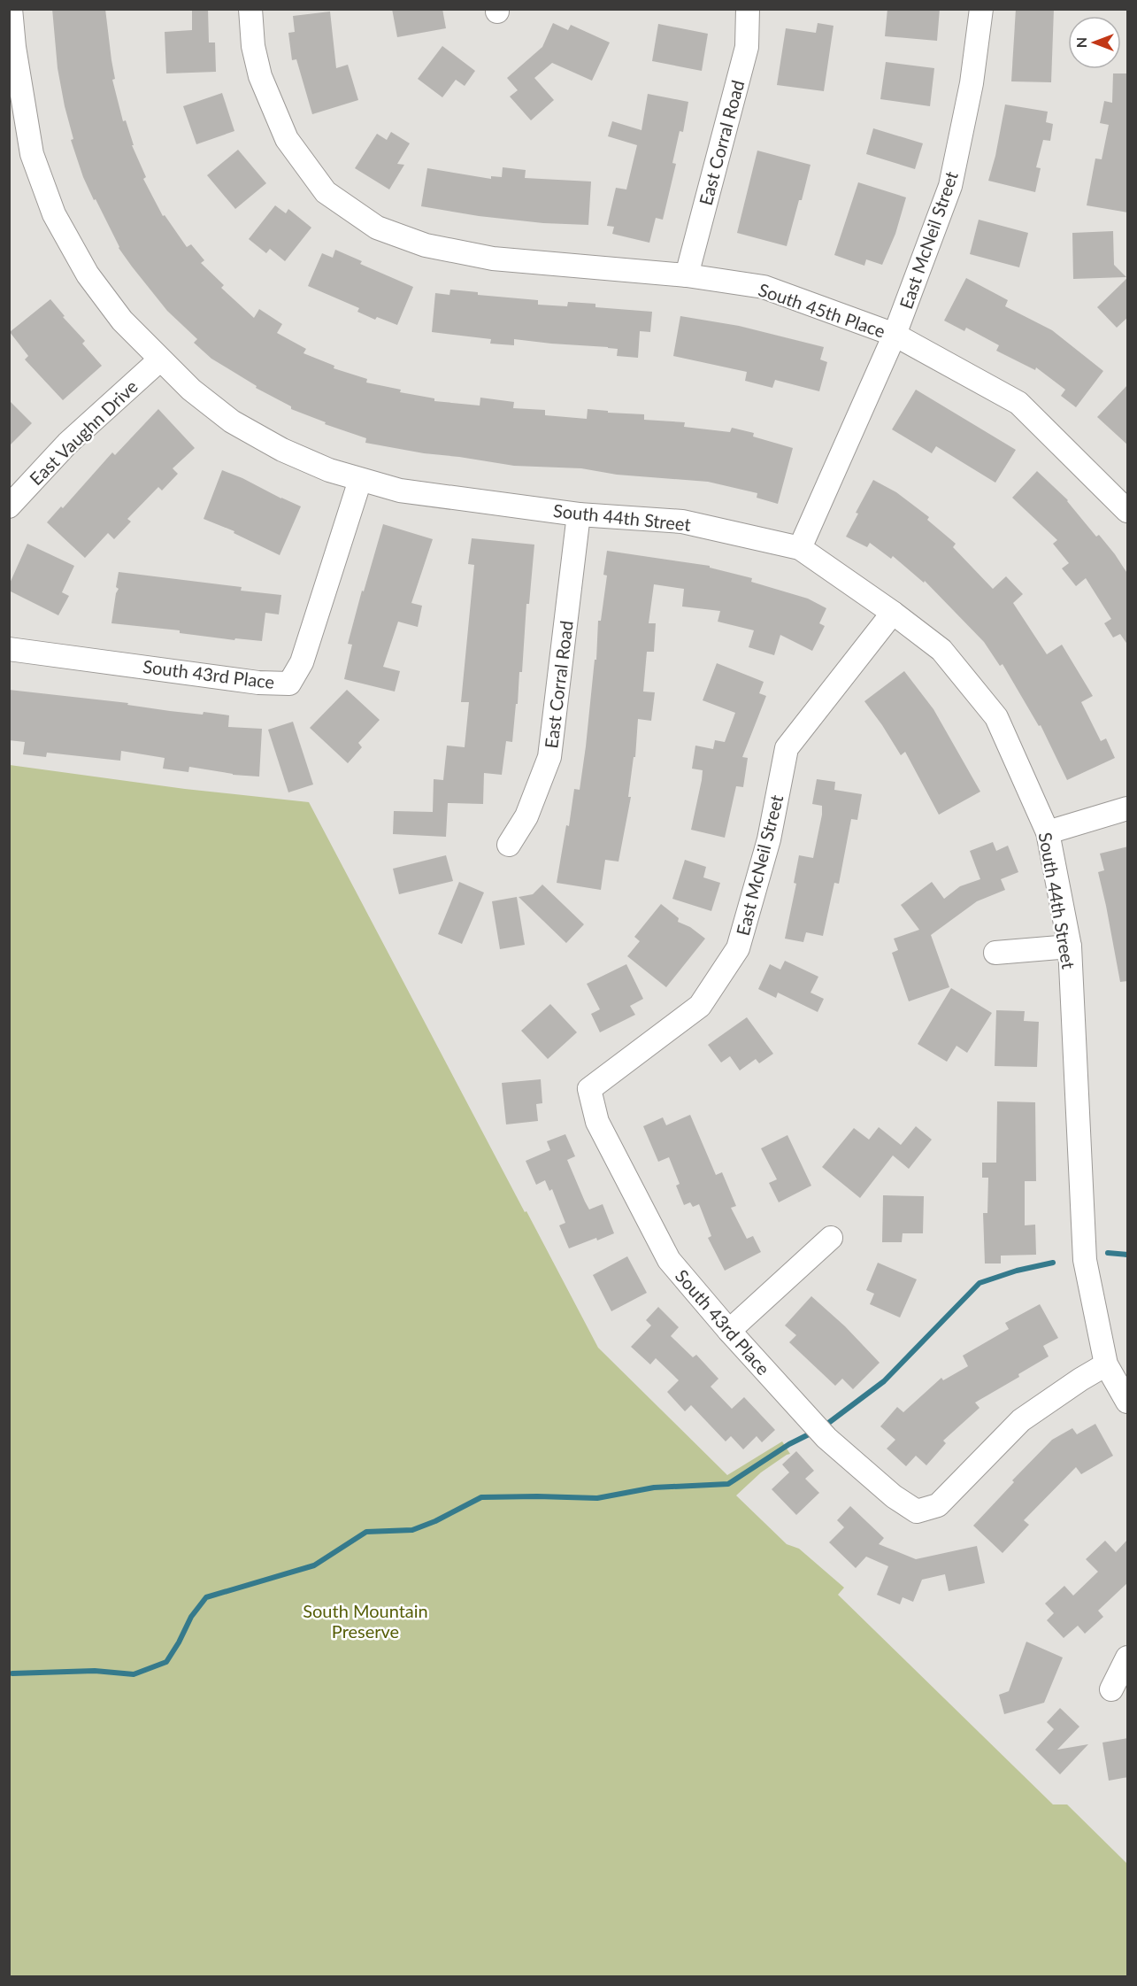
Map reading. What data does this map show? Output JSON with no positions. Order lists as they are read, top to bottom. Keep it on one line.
{"streets":{"street":["East Corral Road","East McNeil Street","South 45th Place","East Vaughn Drive","South 44th Street","South 43rd Place"]},"crossings":[["East Corral Road","South 45th Place"],["East Corral Road","South 44th Street"],["East McNeil Street","South 45th Place"],["East McNeil Street","South 44th Street"],["East McNeil Street","South 43rd Place"],["East Vaughn Drive","South 44th Street"],["South 44th Street","South 43rd Place"]],"parks":["South Mountain Preserve"],"north":"left"}
